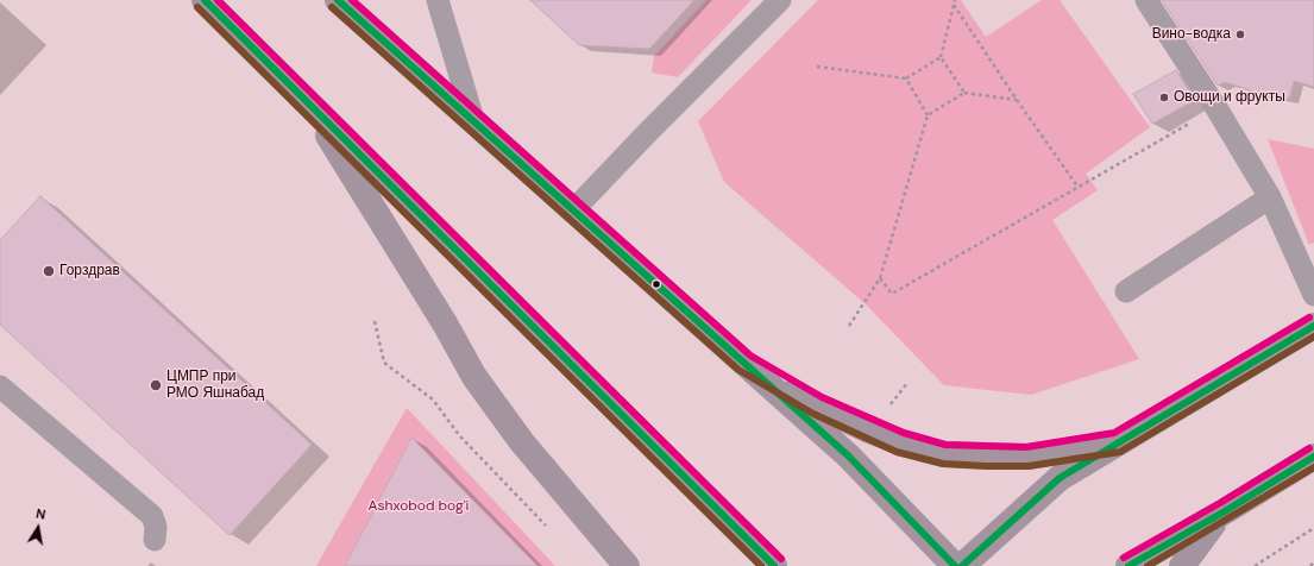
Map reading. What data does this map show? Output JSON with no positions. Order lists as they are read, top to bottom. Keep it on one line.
{"parks":["Ashxobod bog'i"],"places":["Вино-водка","Овощи и фрукты","Горздрав","ЦМПР при РМО Яшнабад"],"north":"top"}
